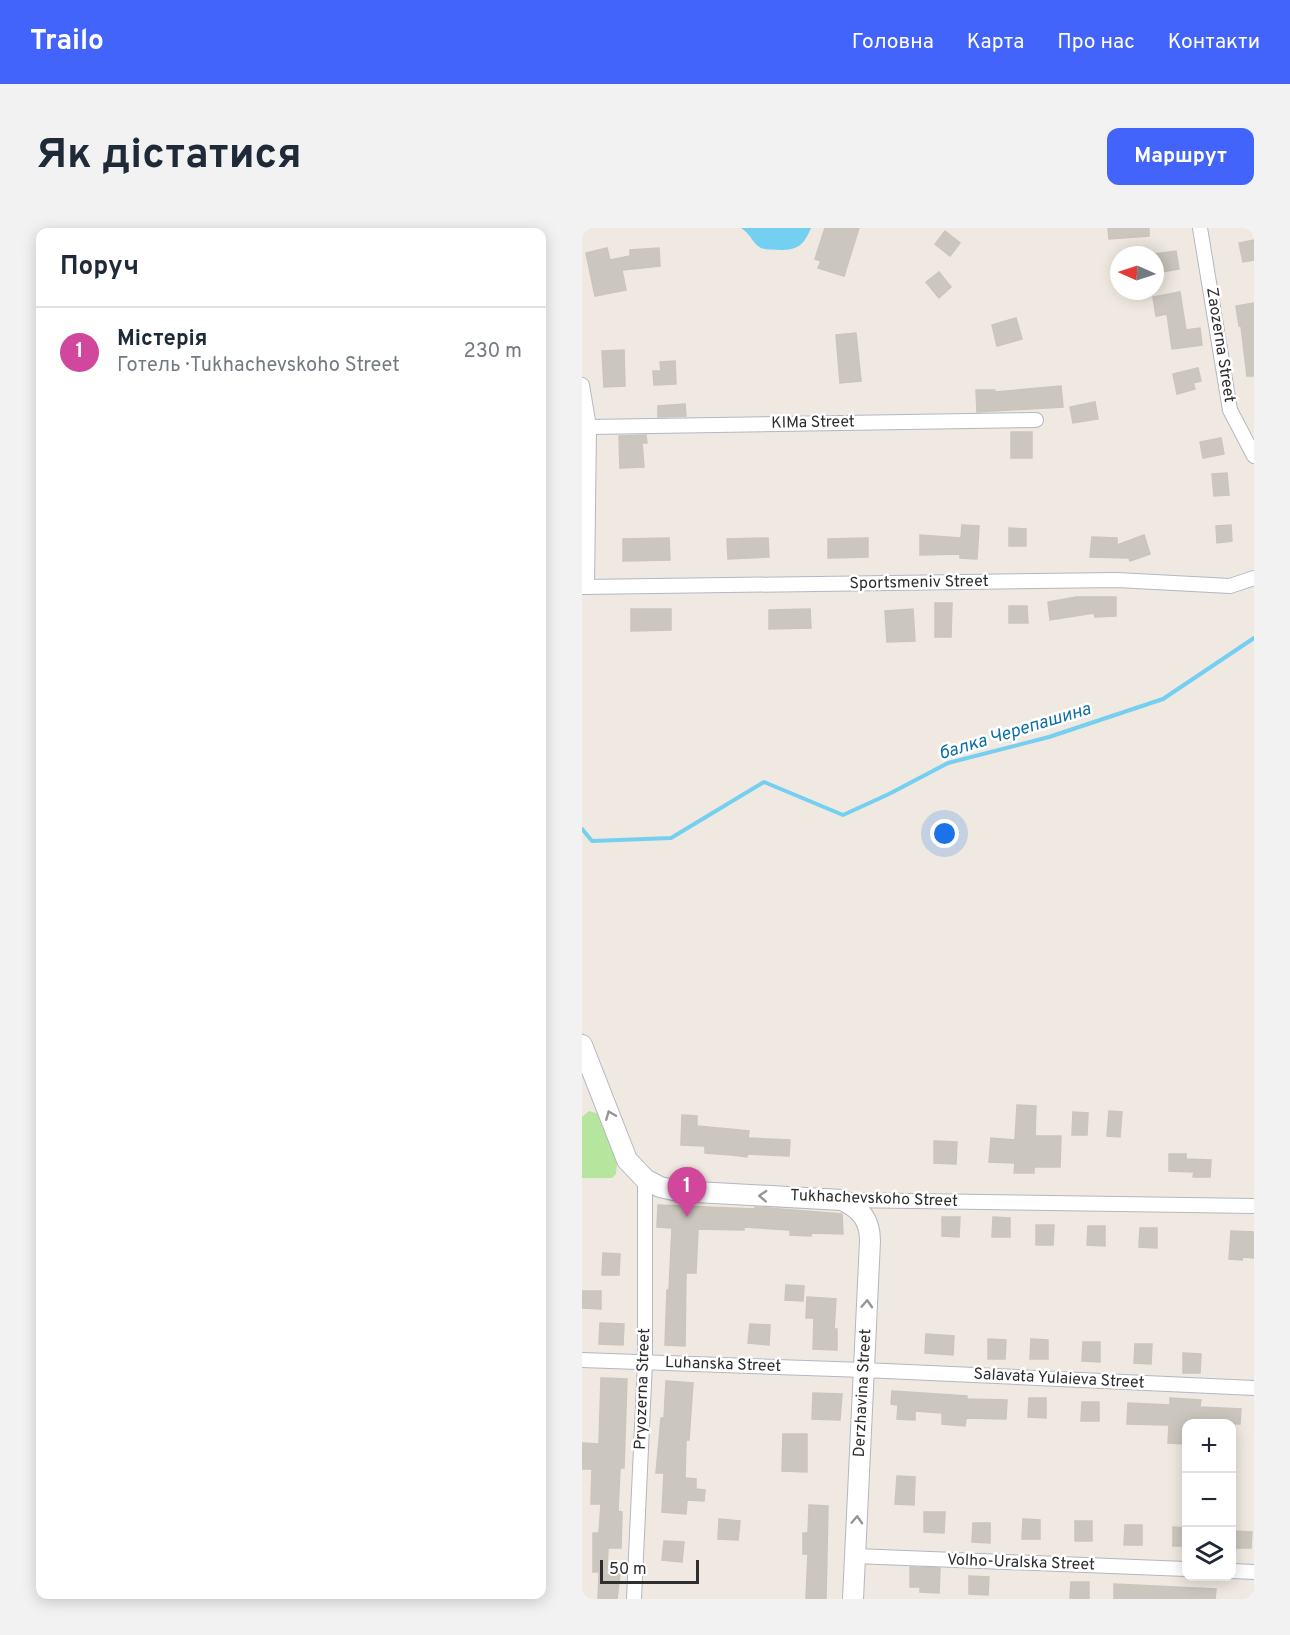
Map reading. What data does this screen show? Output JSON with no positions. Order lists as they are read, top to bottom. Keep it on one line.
{"streets":{"main road":["Tukhachevskoho Street","Derzhavina Street"],"street":["Zaozerna Street","KIMa Street","Sportsmeniv Street","Luhanska Street","Salavata Yulaieva Street","Pryozerna Street","Volho-Uralska Street"]},"crossings":[["Tukhachevskoho Street","Pryozerna Street"],["Tukhachevskoho Street","Derzhavina Street"],["Luhanska Street","Salavata Yulaieva Street"],["Luhanska Street","Pryozerna Street"],["Luhanska Street","Derzhavina Street"],["Salavata Yulaieva Street","Derzhavina Street"],["Derzhavina Street","Volho-Uralska Street"]],"one_way":["Tukhachevskoho Street","Derzhavina Street"],"water":["балка Черепашина"],"scale_bar":"50 m","north":"left","page":{"header":"Trailo","nav":["Головна","Карта","Про нас","Контакти"],"buttons":"Маршрут","title":"Як дістатися","heading":"Поруч","list":[{"mark":"1","name":"Містерія","note":"Готель · Tukhachevskoho Street","value":"230 m"}],"pins":"1","map_buttons":["+","−"],"scale":"50 m"}}
